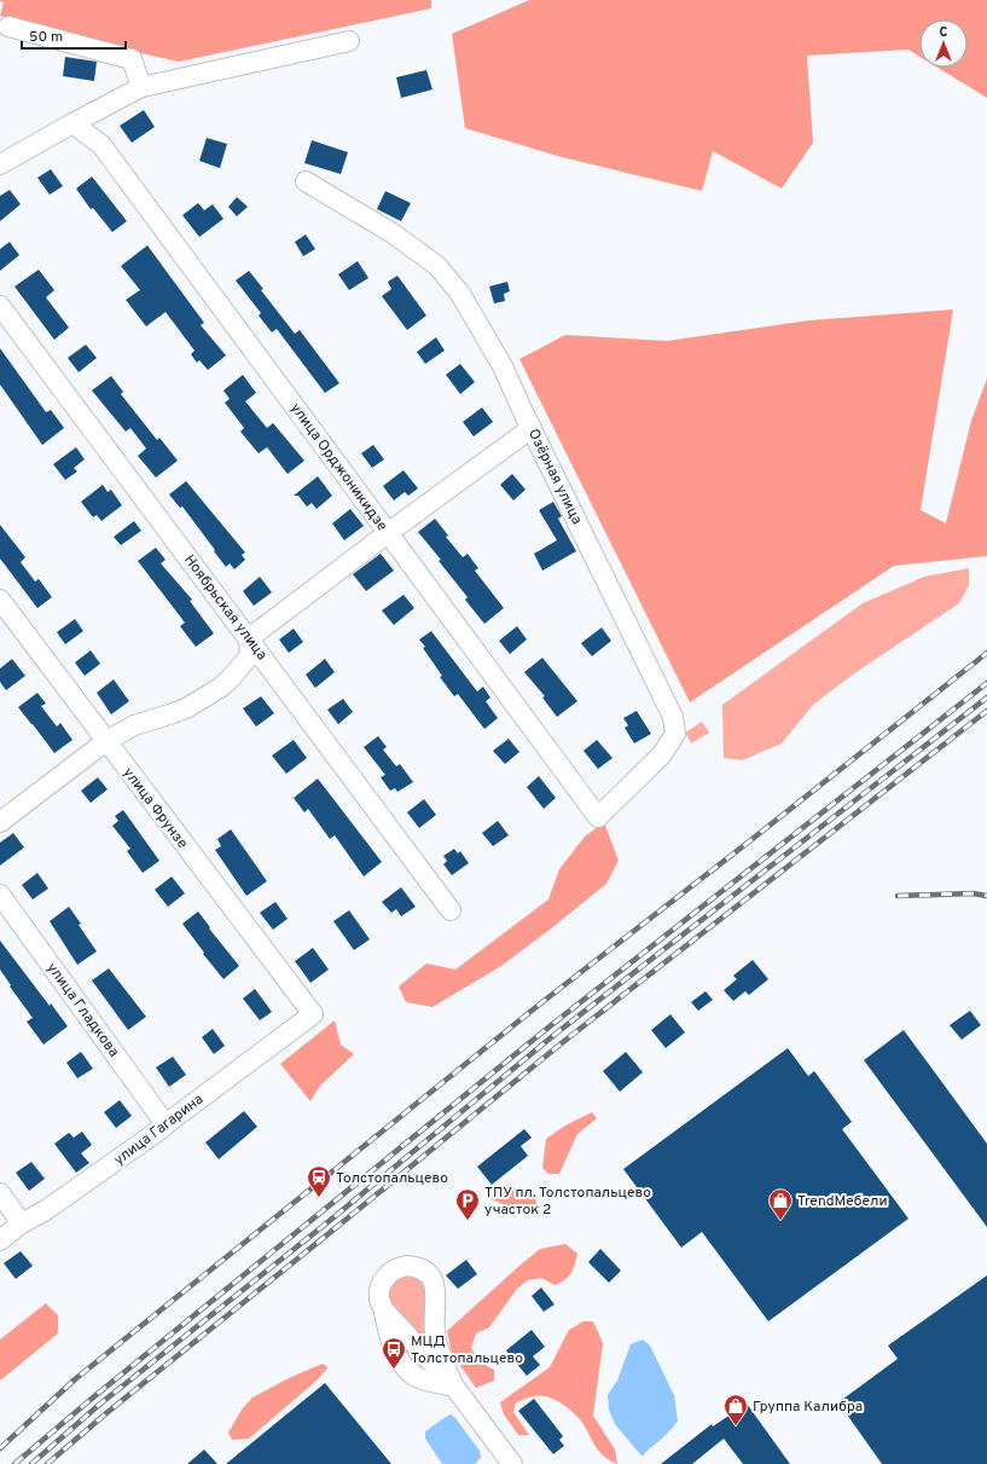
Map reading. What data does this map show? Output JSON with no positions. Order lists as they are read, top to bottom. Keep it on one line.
{"streets":{"street":["улица Орджоникидзе","Озёрная улица","Ноябрьская улица","улица Фрунзе","улица Гладкова","улица Гагарина"]},"crossings":[["улица Орджоникидзе","Озёрная улица"],["улица Фрунзе","улица Гагарина"],["улица Гладкова","улица Гагарина"]],"places":{"station":["Толстопальцево"],"parking":["ТПУ пл. Толстопальцево участок 2"],"shop":["TrendМебели","Группа Калибра"],"bus stop":["МЦД Толстопальцево"]},"scale_bar":"50 m","north":"top"}
